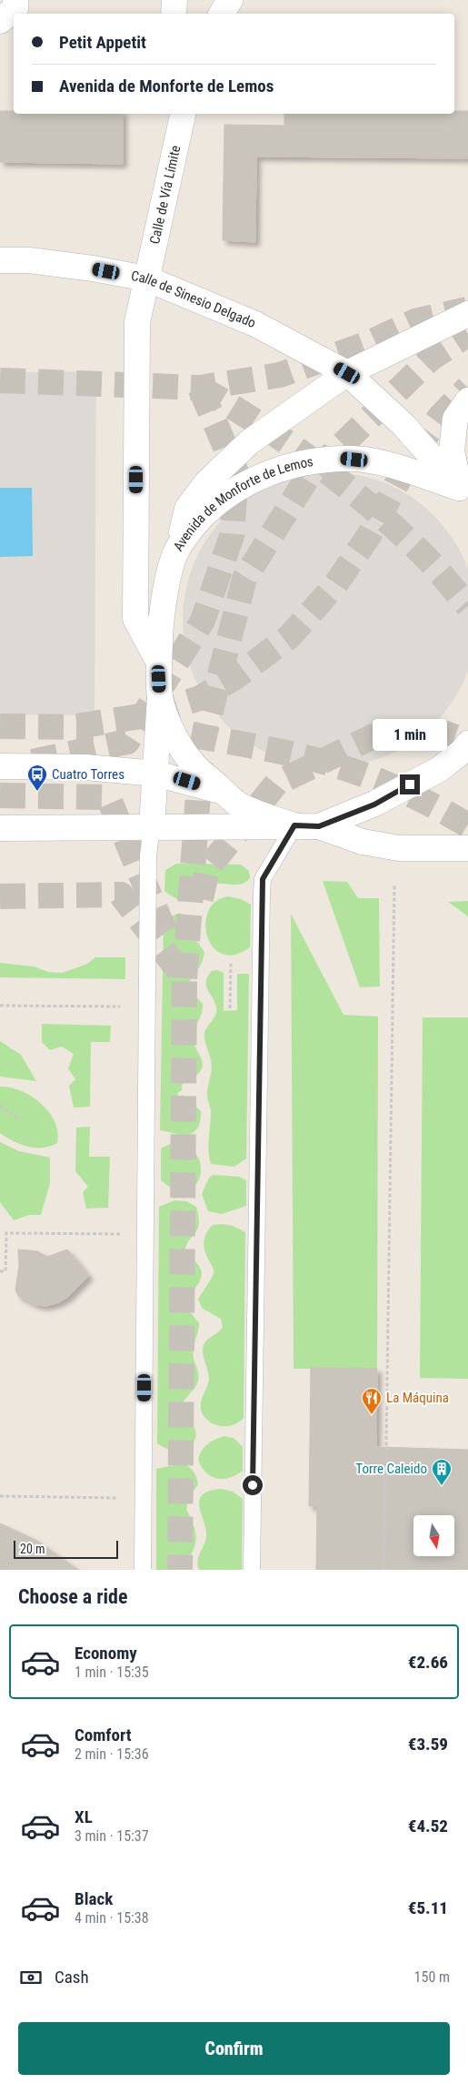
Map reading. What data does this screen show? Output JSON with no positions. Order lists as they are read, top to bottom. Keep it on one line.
{"streets":{"main road":["Calle de Vía Límite","Calle de Sinesio Delgado","Avenida de Monforte de Lemos"]},"crossings":[["Calle de Vía Límite","Calle de Sinesio Delgado"],["Calle de Vía Límite","Avenida de Monforte de Lemos"]],"places":{"bus stop":["Cuatro Torres"],"restaurant":["La Máquina"],"building":["Torre Caleido"]},"scale_bar":"20 m","north":"bottom","page":{"banner":["Petit Appetit","Avenida de Monforte de Lemos"],"bubble":"1 min","scale":"20 m","heading":"Choose a ride","list":[{"name":"Economy","note":"1 min · 15:35","value":"€2.66"},{"name":"Comfort","note":"2 min · 15:36","value":"€3.59"},{"name":"XL","note":"3 min · 15:37","value":"€4.52"},{"name":"Black","note":"4 min · 15:38","value":"€5.11"}],"pay":["Cash","150 m"],"buttons":"Confirm"}}
